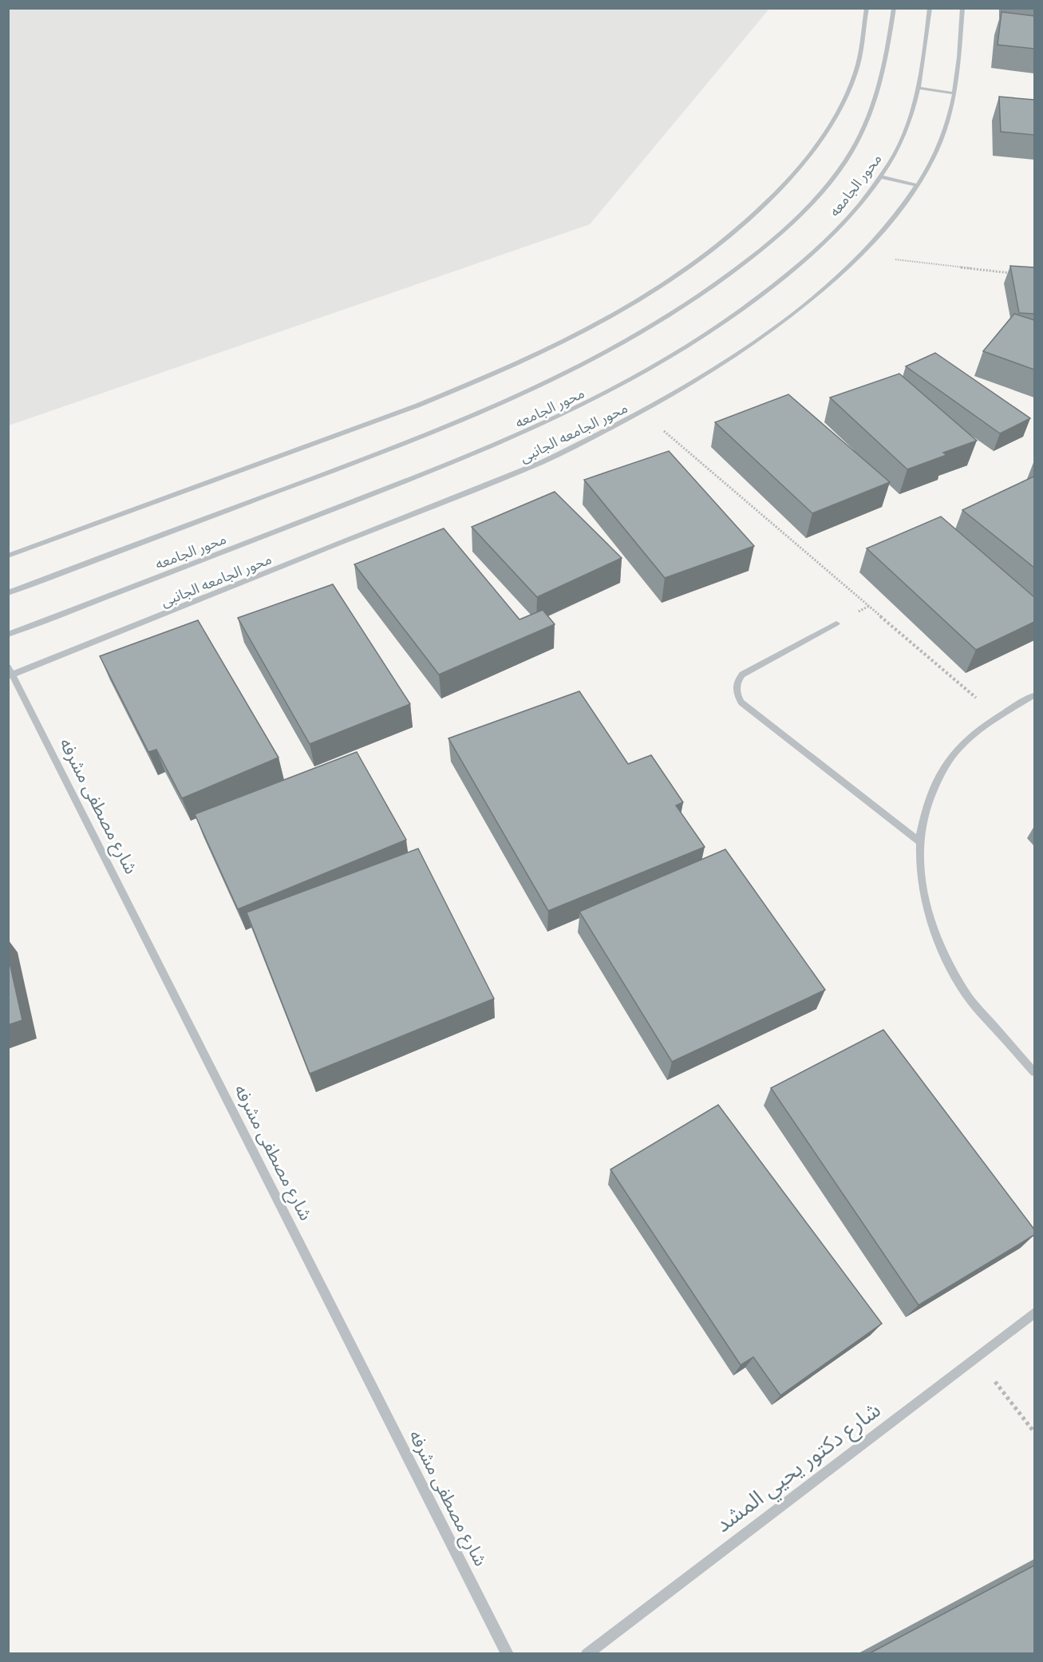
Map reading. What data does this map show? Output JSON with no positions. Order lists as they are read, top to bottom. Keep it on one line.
{"streets":{"street":["محور الجامعه","محور الجامعه الجانبى","شارع مصطفى مشرفه","شارع دكتور يحيي المشد"]},"crossings":[["محور الجامعه الجانبى","شارع مصطفى مشرفه"]]}
